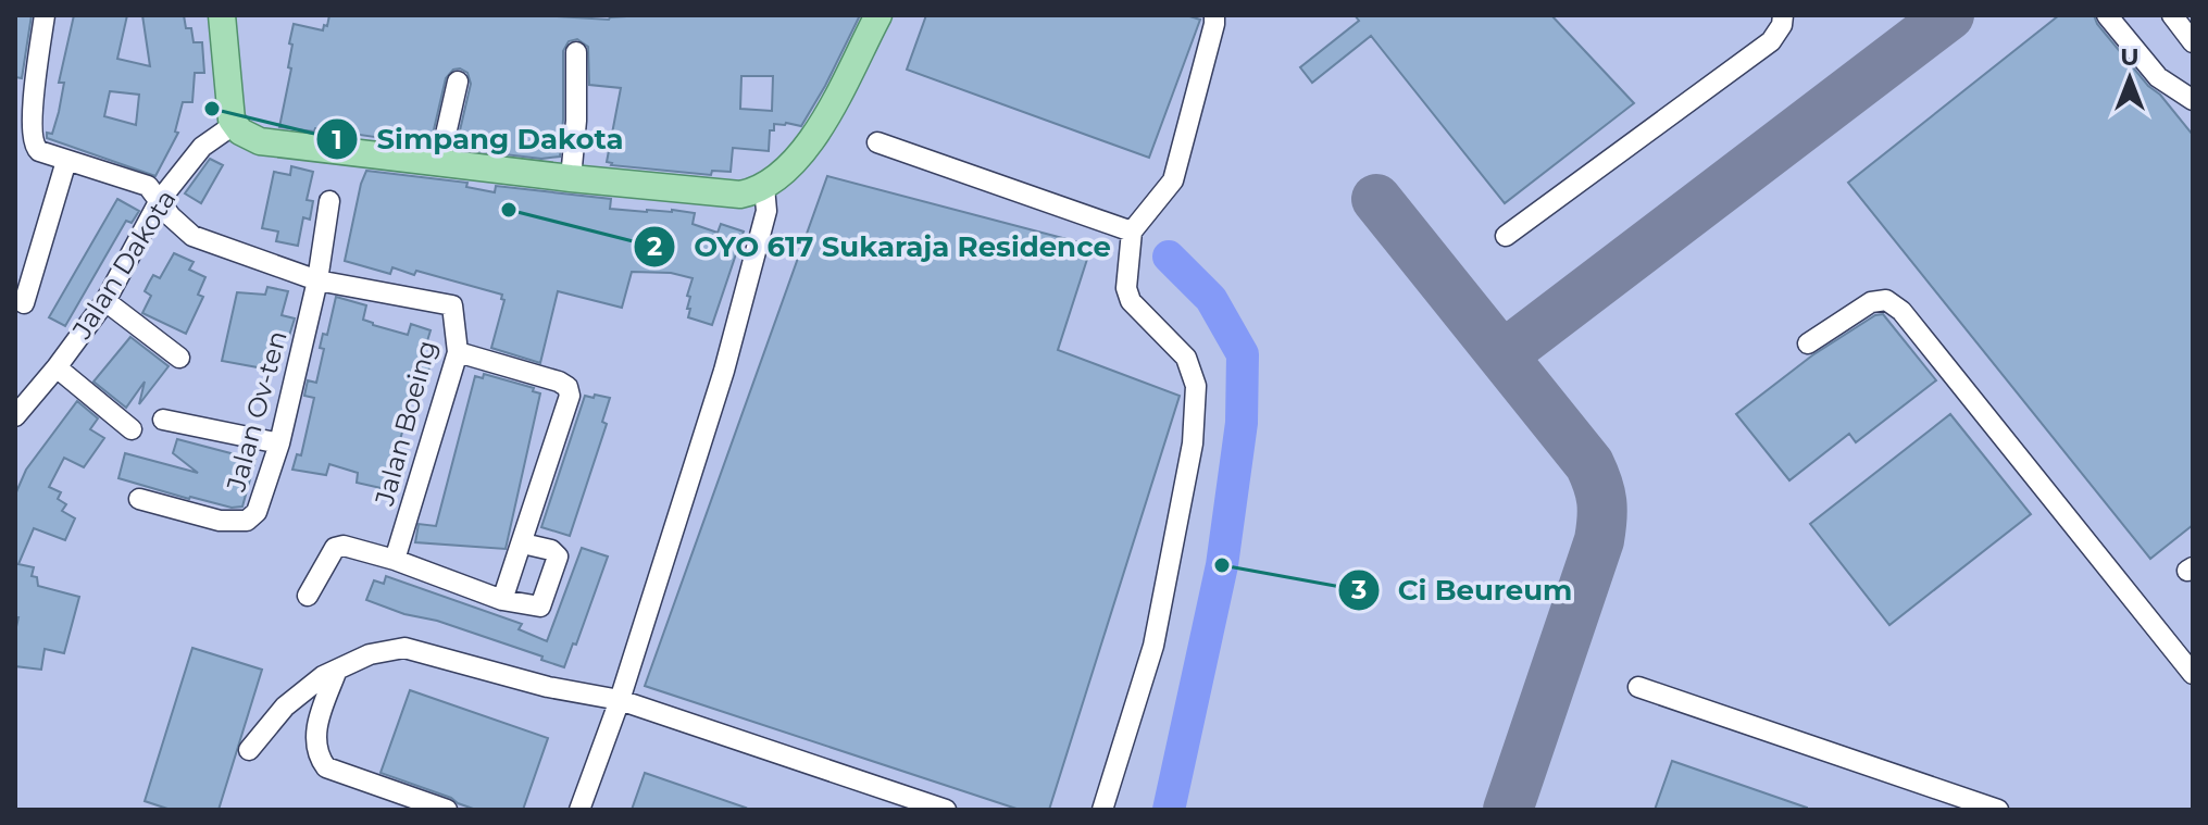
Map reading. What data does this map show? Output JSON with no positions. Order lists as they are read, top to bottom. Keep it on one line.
{"streets":{"street":["Jalan Dakota","Jalan Ov-ten","Jalan Boeing"]},"crossings":[["Jalan Dakota","Jalan Boeing"],["Jalan Ov-ten","Jalan Boeing"]],"places":["Simpang Dakota","OYO 617 Sukaraja Residence","Ci Beureum"],"north":"top"}
